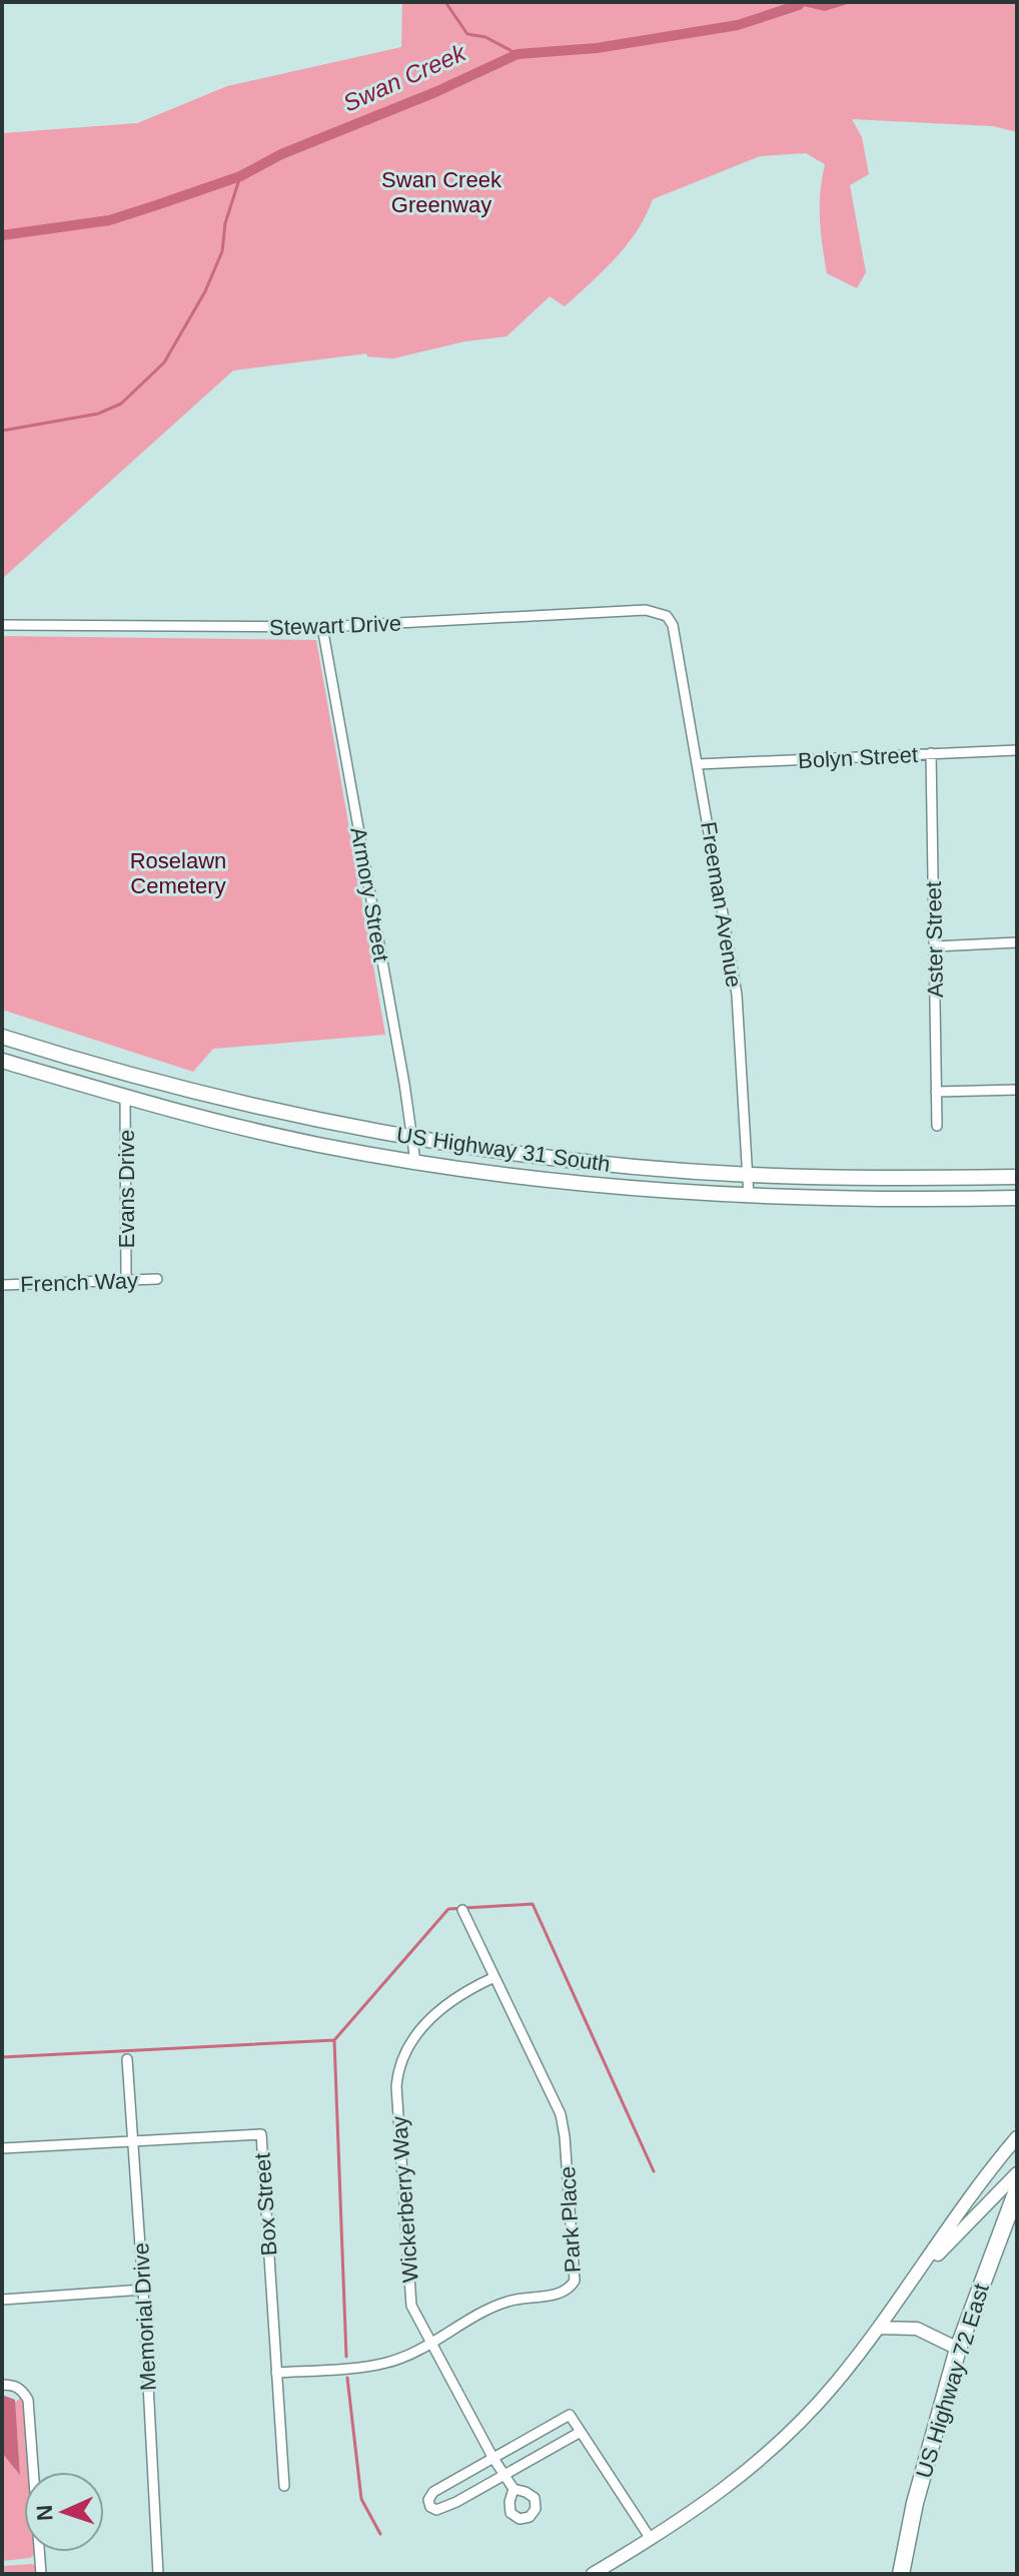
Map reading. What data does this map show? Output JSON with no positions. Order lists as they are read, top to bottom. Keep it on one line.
{"streets":{"highway":["US Highway 72 East"],"main road":["US Highway 31 South"],"street":["Stewart Drive","Bolyn Street","Armory Street","Freeman Avenue","Aster Street","Evans Drive","French Way","Wickerberry Way","Box Street","Park Place","Memorial Drive"]},"crossings":[["Stewart Drive","Armory Street"],["Stewart Drive","Freeman Avenue"],["Bolyn Street","Freeman Avenue"],["Bolyn Street","Aster Street"],["Armory Street","US Highway 31 South"],["Freeman Avenue","US Highway 31 South"],["US Highway 31 South","Evans Drive"],["Evans Drive","French Way"],["Wickerberry Way","Park Place"],["Box Street","Park Place"],["Box Street","Memorial Drive"]],"water":["Swan Creek"],"parks":["Swan Creek Greenway","Roselawn Cemetery"],"north":"left"}
